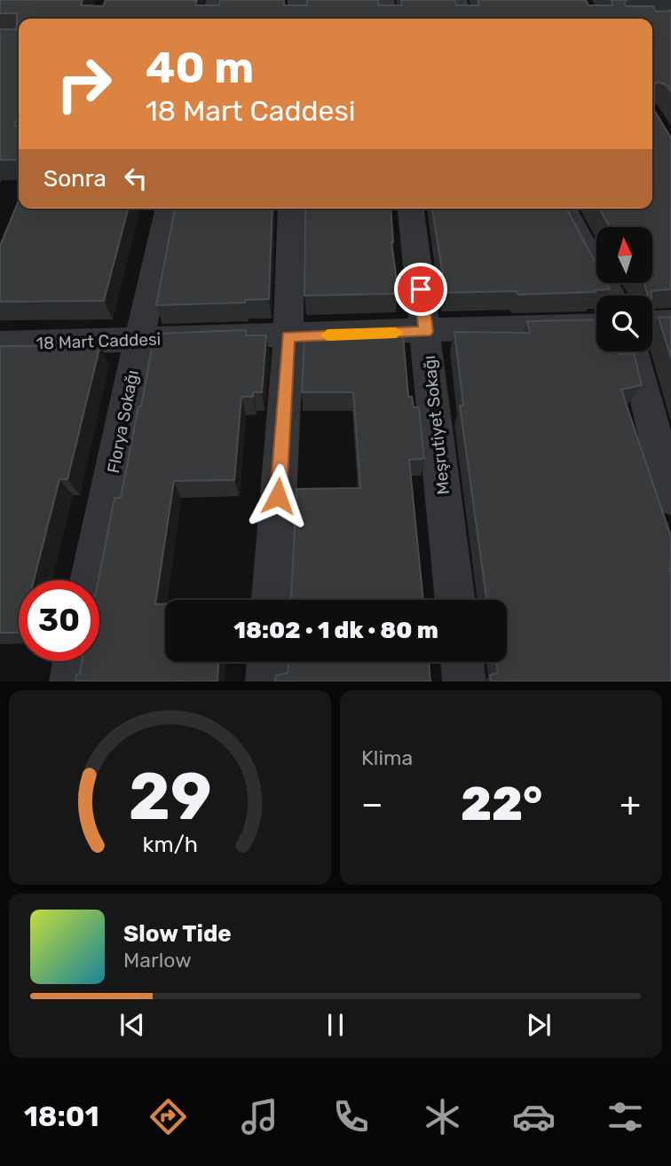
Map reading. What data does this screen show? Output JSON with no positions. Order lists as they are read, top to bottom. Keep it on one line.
{"streets":{"street":["18 Mart Caddesi","Florya Sokağı","Meşrutiyet Sokağı"]},"crossings":[["18 Mart Caddesi","Florya Sokağı"],["18 Mart Caddesi","Meşrutiyet Sokağı"]],"north":"top","page":{"turn":["40 m","18 Mart Caddesi"],"then":"Sonra","limit":"30","trip":"18:02 · 1 dk · 80 m","tile":"Klima","heat":["−","22°","+"],"song":["Slow Tide","Marlow"],"tabs":"18:01","gauge":["29","km/h"]}}
